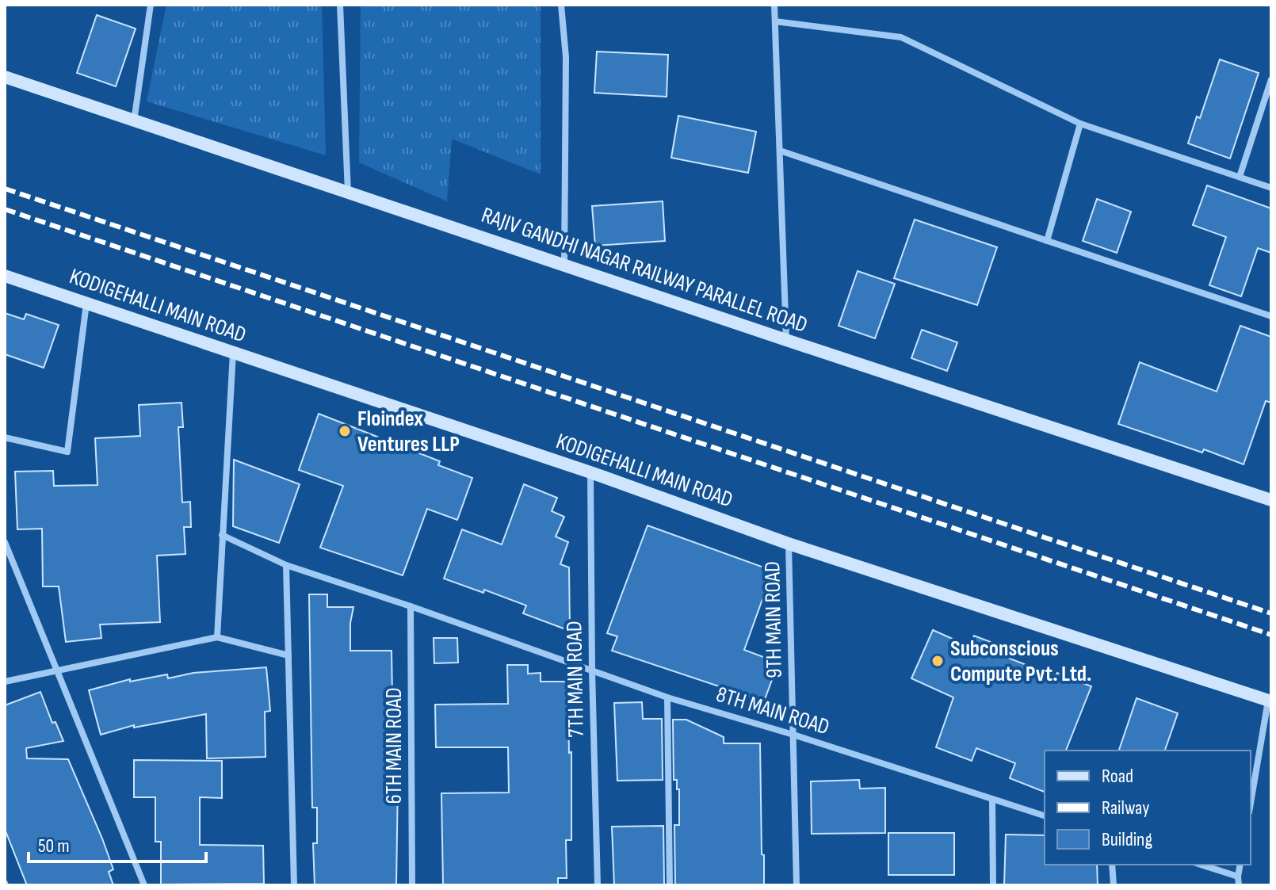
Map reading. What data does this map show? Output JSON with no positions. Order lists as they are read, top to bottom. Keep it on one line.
{"streets":{"street":["RAJIV GANDHI NAGAR RAILWAY PARALLEL ROAD","KODIGEHALLI MAIN ROAD","9TH MAIN ROAD","7TH MAIN ROAD","8TH MAIN ROAD","6TH MAIN ROAD"]},"crossings":[["KODIGEHALLI MAIN ROAD","9TH MAIN ROAD"],["KODIGEHALLI MAIN ROAD","7TH MAIN ROAD"],["9TH MAIN ROAD","8TH MAIN ROAD"],["7TH MAIN ROAD","8TH MAIN ROAD"],["8TH MAIN ROAD","6TH MAIN ROAD"]],"places":["Floindex Ventures LLP","Subconscious Compute Pvt. Ltd."],"legend":["Road","Railway","Building"],"scale_bar":"50 m"}
